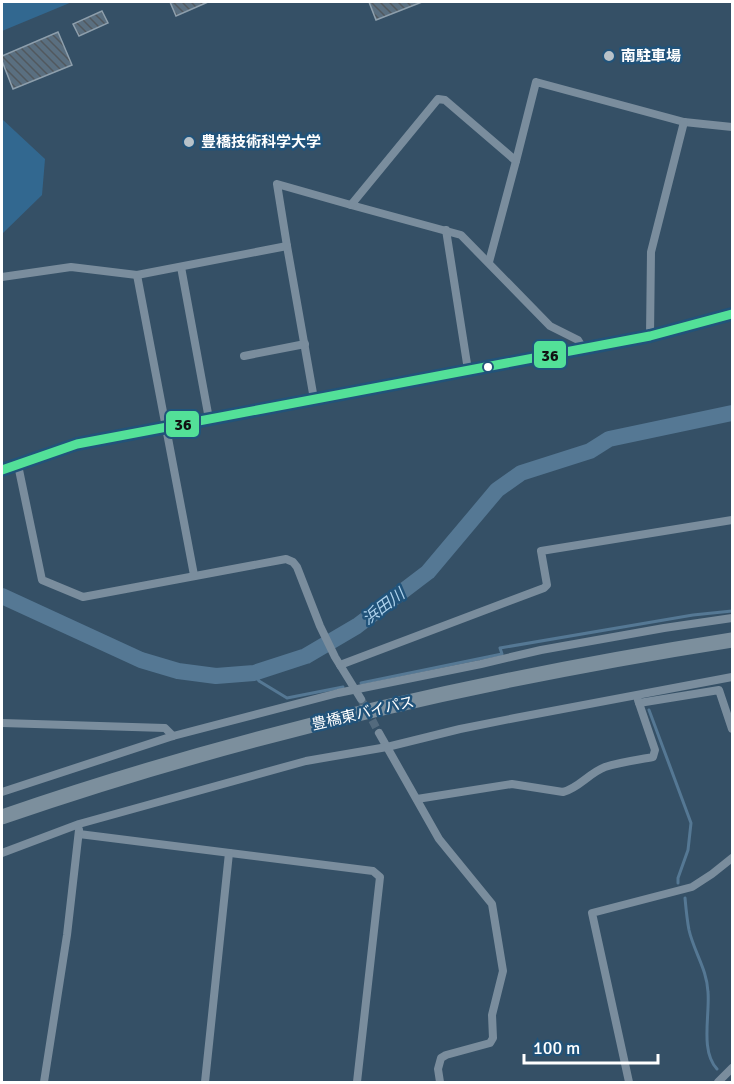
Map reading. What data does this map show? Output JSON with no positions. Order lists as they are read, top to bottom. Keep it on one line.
{"streets":{"highway":["豊橋東バイパス"]},"water":["浜田川"],"places":["南駐車場","豊橋技術科学大学"],"lines":["transit line 36"],"scale_bar":"100 m"}
